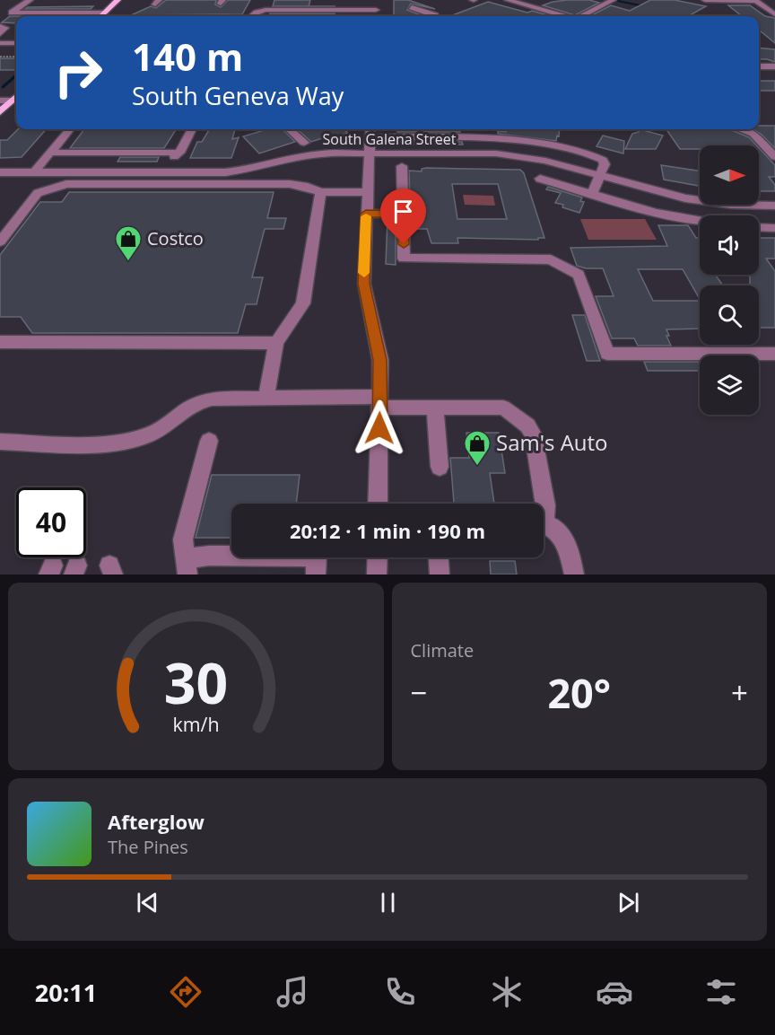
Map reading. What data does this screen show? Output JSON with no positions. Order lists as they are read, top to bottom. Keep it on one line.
{"streets":{"street":["South Galena Street"]},"places":{"shop":["Costco","Sam's Auto"]},"north":"right","page":{"turn":["140 m","South Geneva Way"],"limit":"40","trip":"20:12 · 1 min · 190 m","tile":"Climate","heat":["−","20°","+"],"song":["Afterglow","The Pines"],"tabs":"20:11","gauge":["30","km/h"]}}
